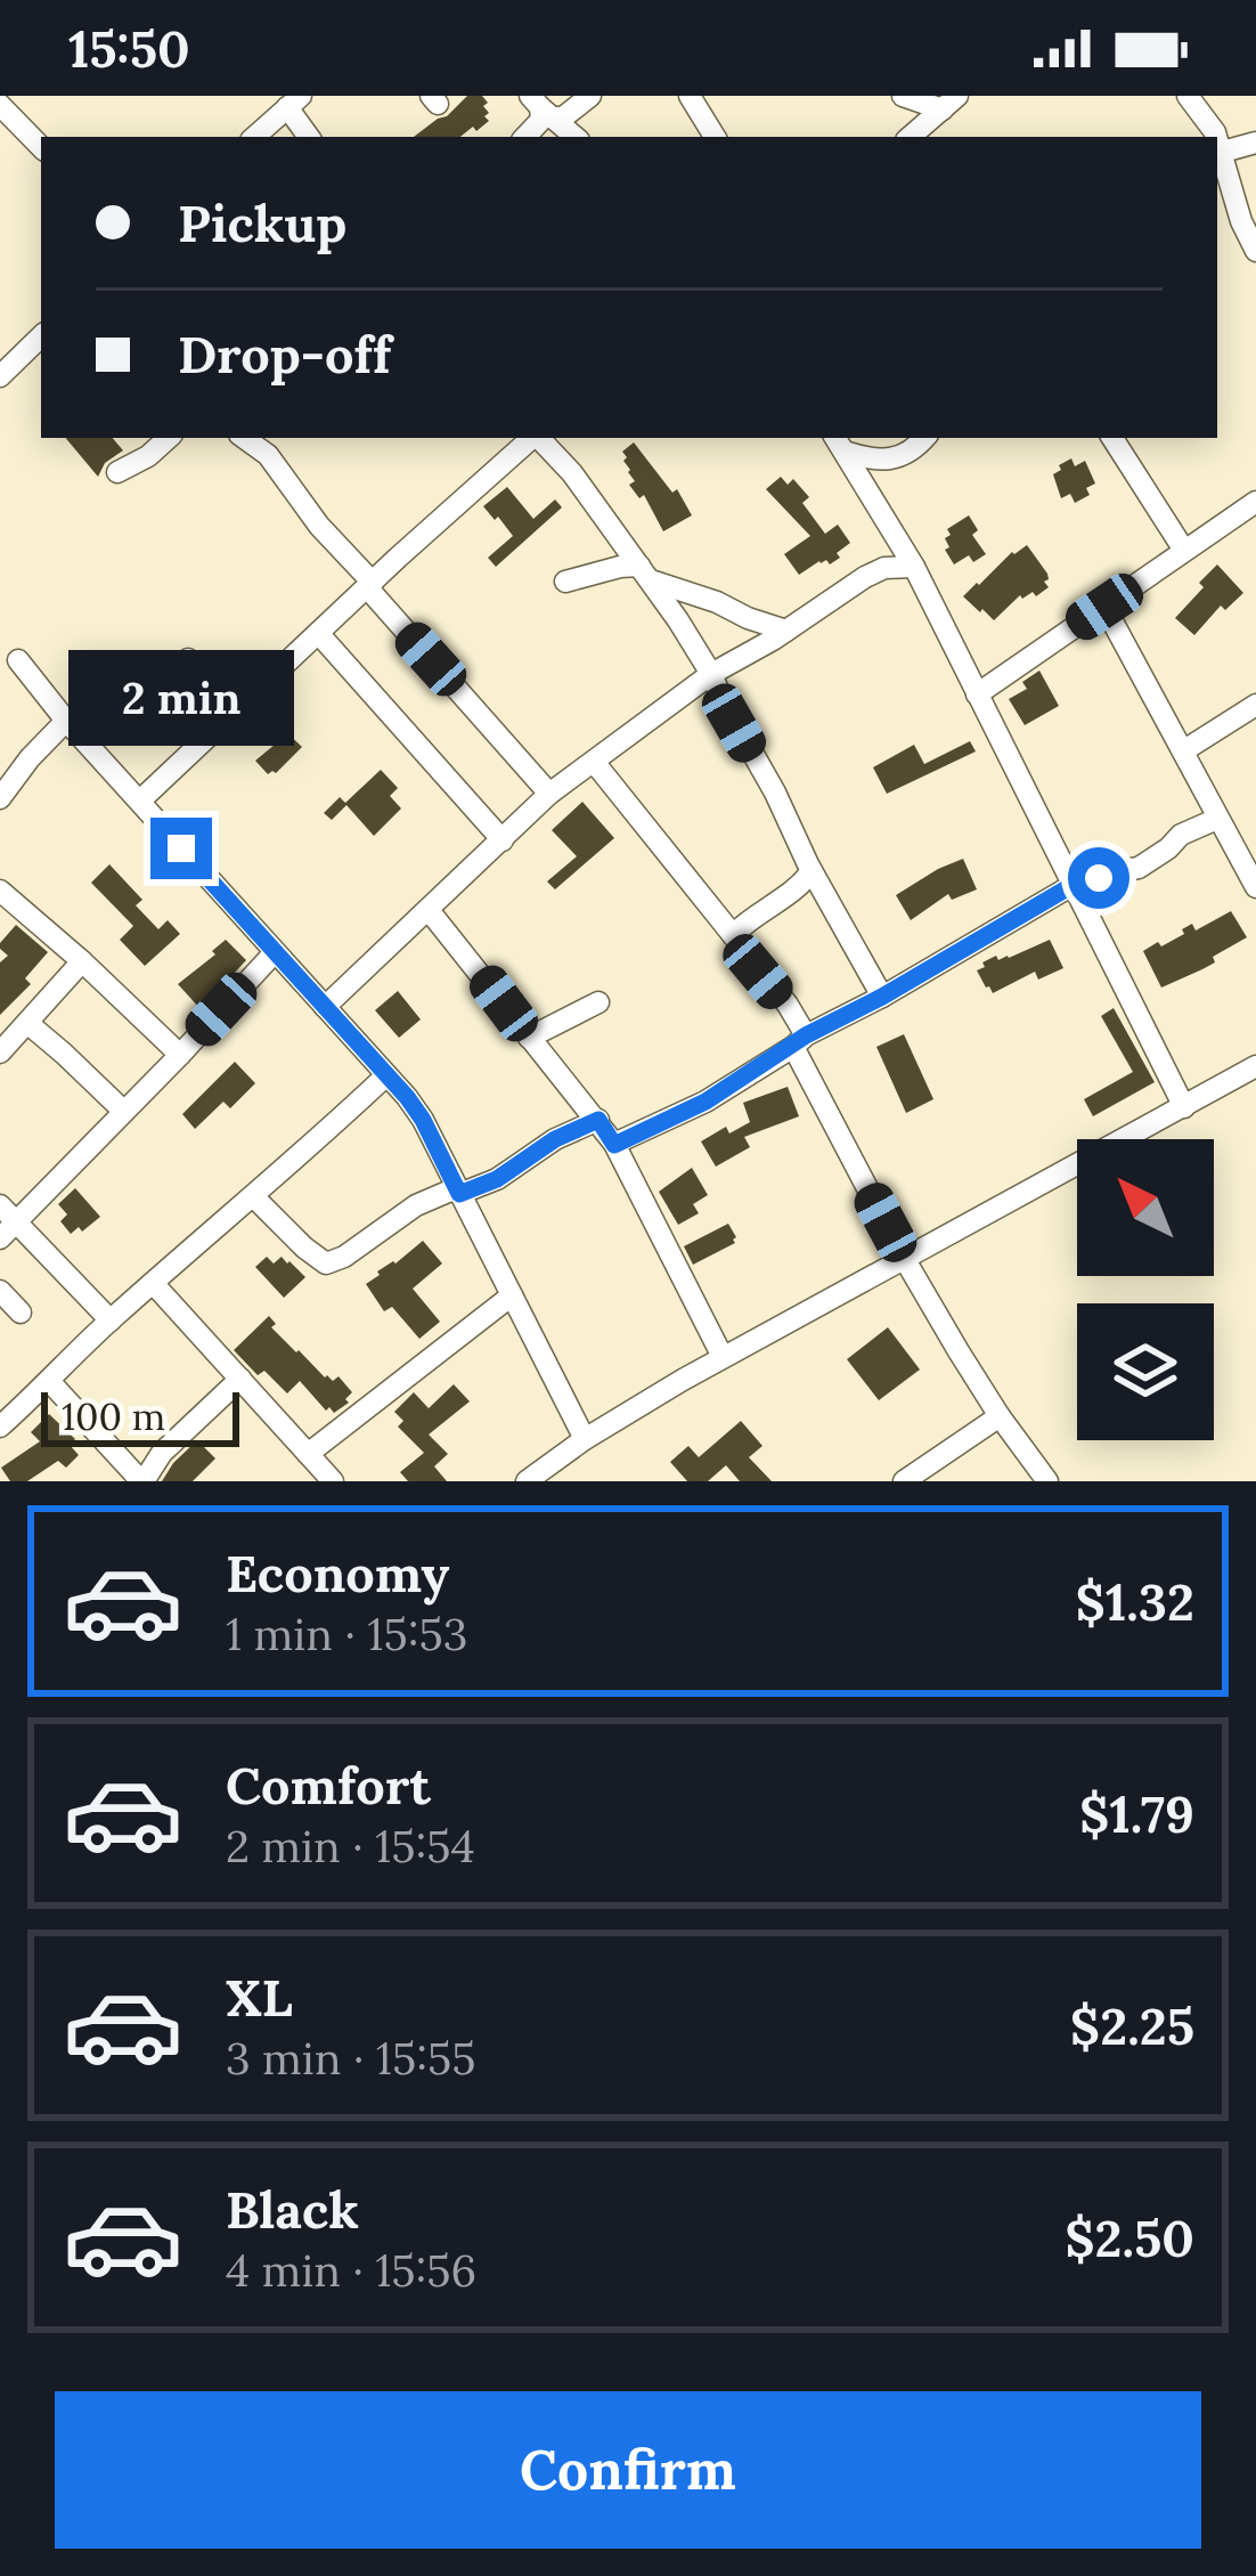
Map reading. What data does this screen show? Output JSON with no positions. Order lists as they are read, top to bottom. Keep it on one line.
{"scale_bar":"100 m","north":"top left","page":{"status":"15:50","banner":["Pickup","Drop-off"],"bubble":"2 min","scale":"100 m","list":[{"name":"Economy","note":"1 min · 15:53","value":"$1.32"},{"name":"Comfort","note":"2 min · 15:54","value":"$1.79"},{"name":"XL","note":"3 min · 15:55","value":"$2.25"},{"name":"Black","note":"4 min · 15:56","value":"$2.50"}],"buttons":"Confirm"}}
